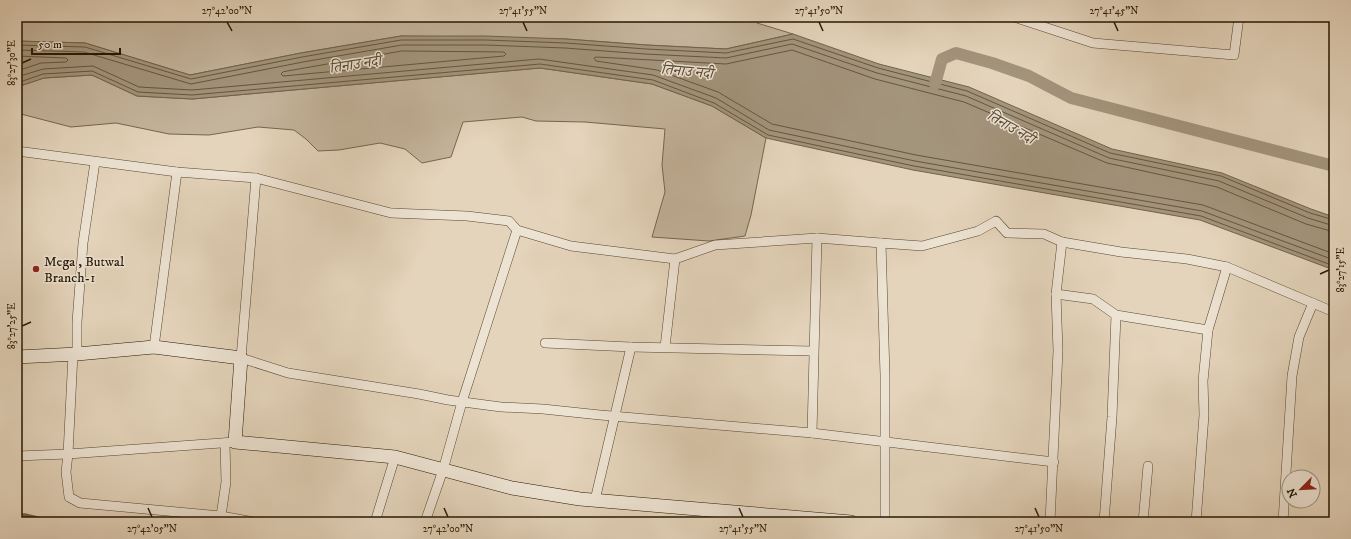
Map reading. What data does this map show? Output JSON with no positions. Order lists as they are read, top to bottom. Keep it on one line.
{"water":["तिनाउ नदी"],"places":["Mega , Butwal Branch-1"],"scale_bar":"50 m","north":"bottom left","coordinates":["27°42'00\"N","27°41'55\"N","27°41'50\"N","27°41'45\"N","83°27'30\"E","83°27'15\"E","83°27'25\"E","27°42'05\"N"]}
